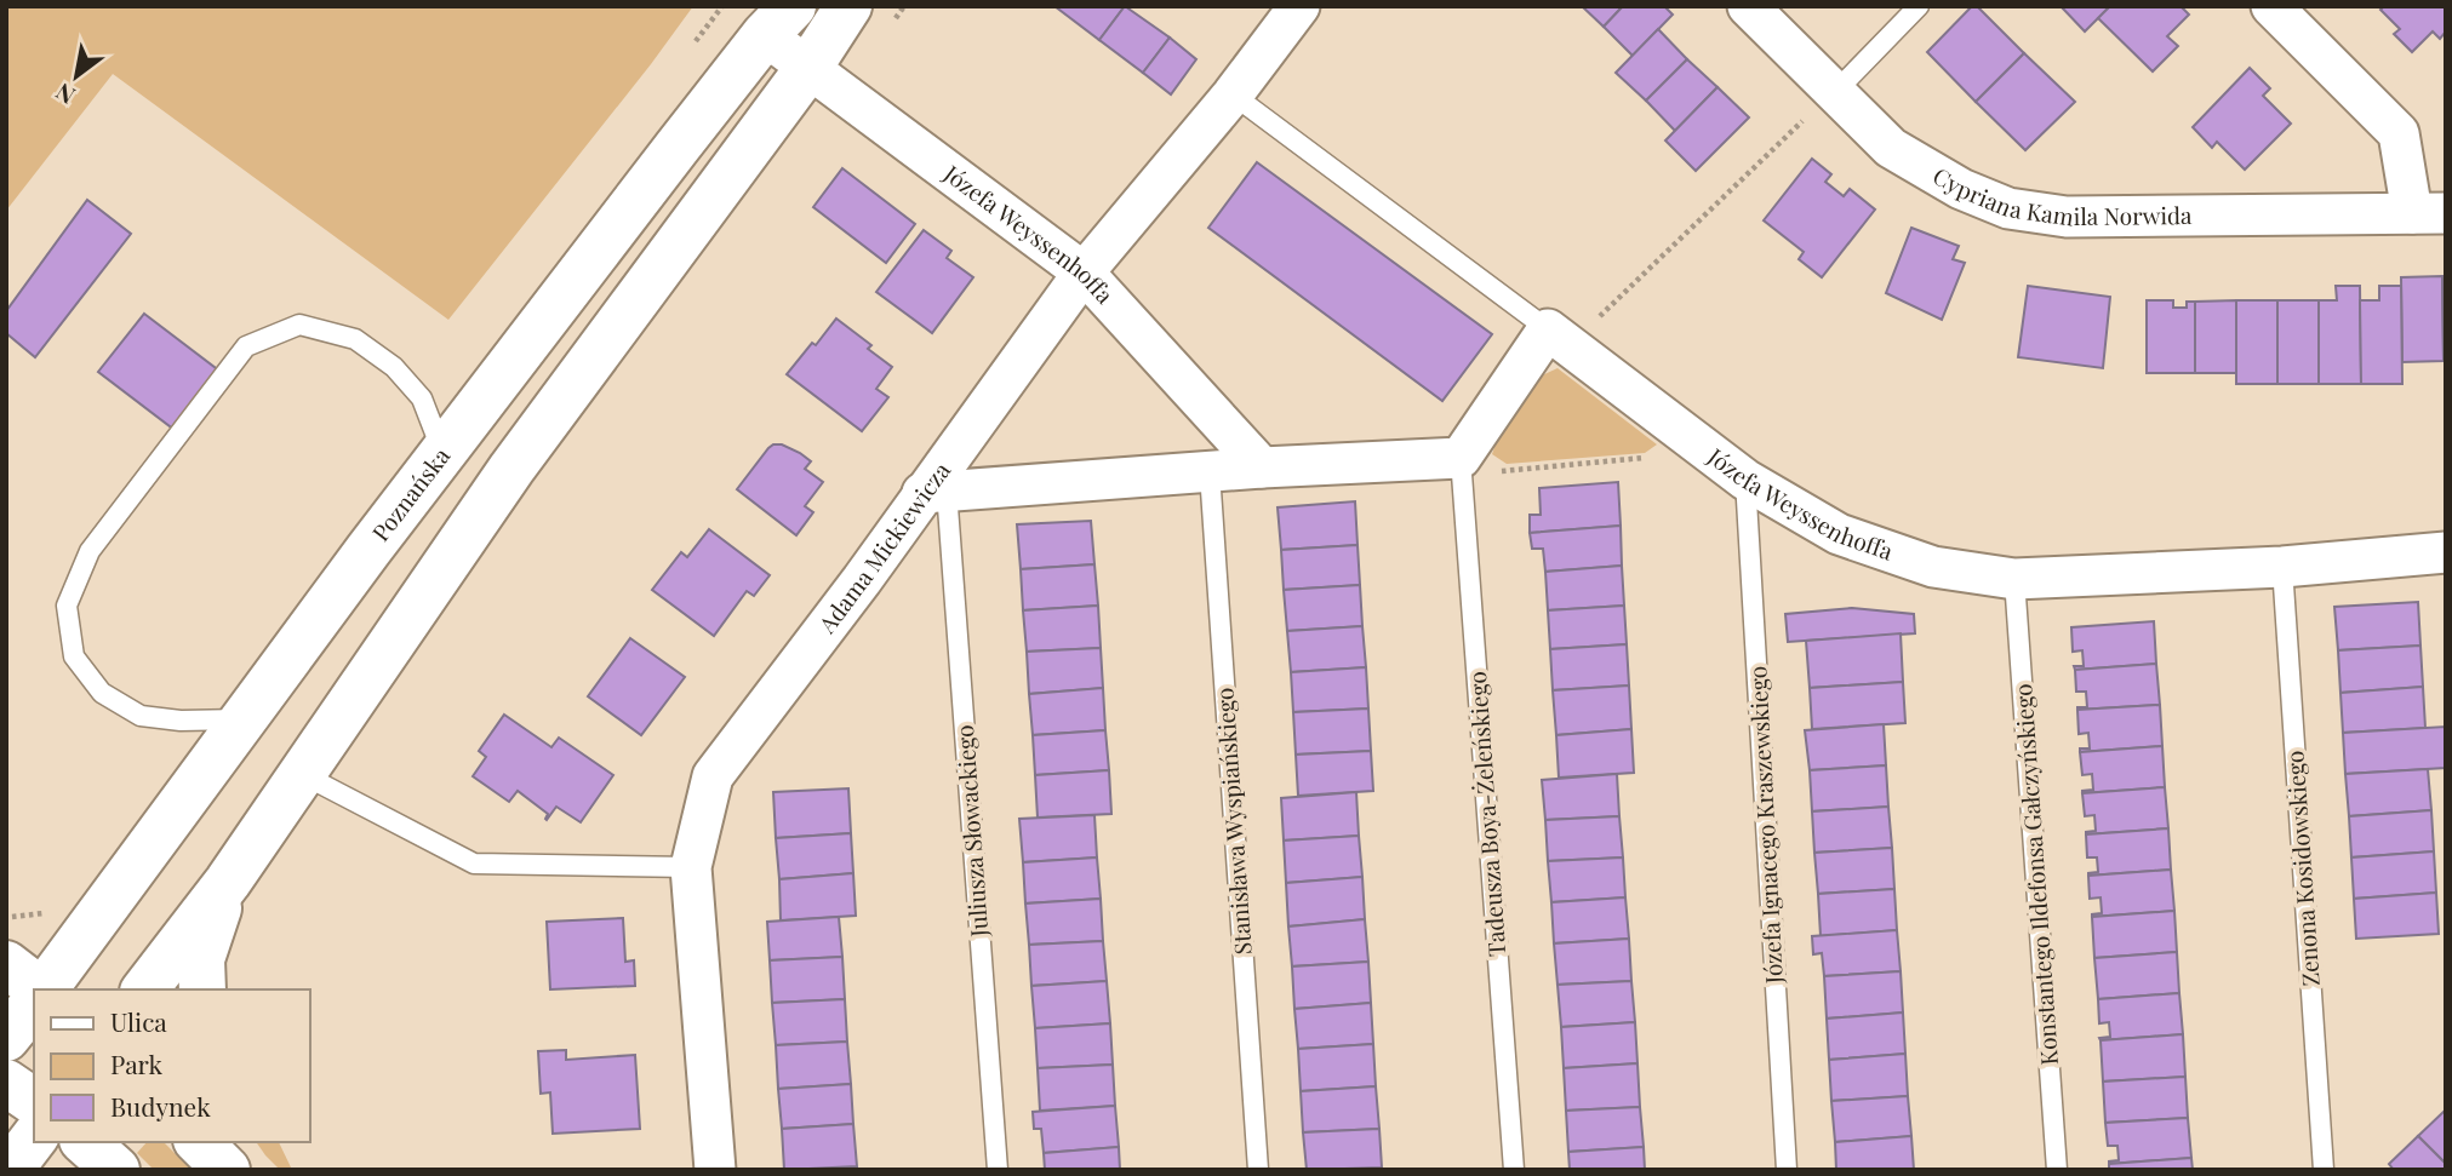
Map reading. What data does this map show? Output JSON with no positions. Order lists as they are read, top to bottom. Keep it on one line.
{"streets":{"main road":["Poznańska"],"street":["Cypriana Kamila Norwida","Józefa Weyssenhoffa","Adama Mickiewicza"],"lane":["Tadeusza Boya-Żeleńskiego","Stanisława Wyspiańskiego","Józefa Ignacego Kraszewskiego","Juliusza Słowackiego","Zenona Kosidowskiego","Konstantego Ildefonsa Gałczyńskiego"]},"crossings":[["Józefa Weyssenhoffa","Poznańska"],["Józefa Weyssenhoffa","Adama Mickiewicza"],["Józefa Weyssenhoffa","Józefa Ignacego Kraszewskiego"],["Józefa Weyssenhoffa","Zenona Kosidowskiego"],["Józefa Weyssenhoffa","Konstantego Ildefonsa Gałczyńskiego"],["Adama Mickiewicza","Juliusza Słowackiego"]],"legend":["Ulica","Park","Budynek"],"north":"bottom left"}
